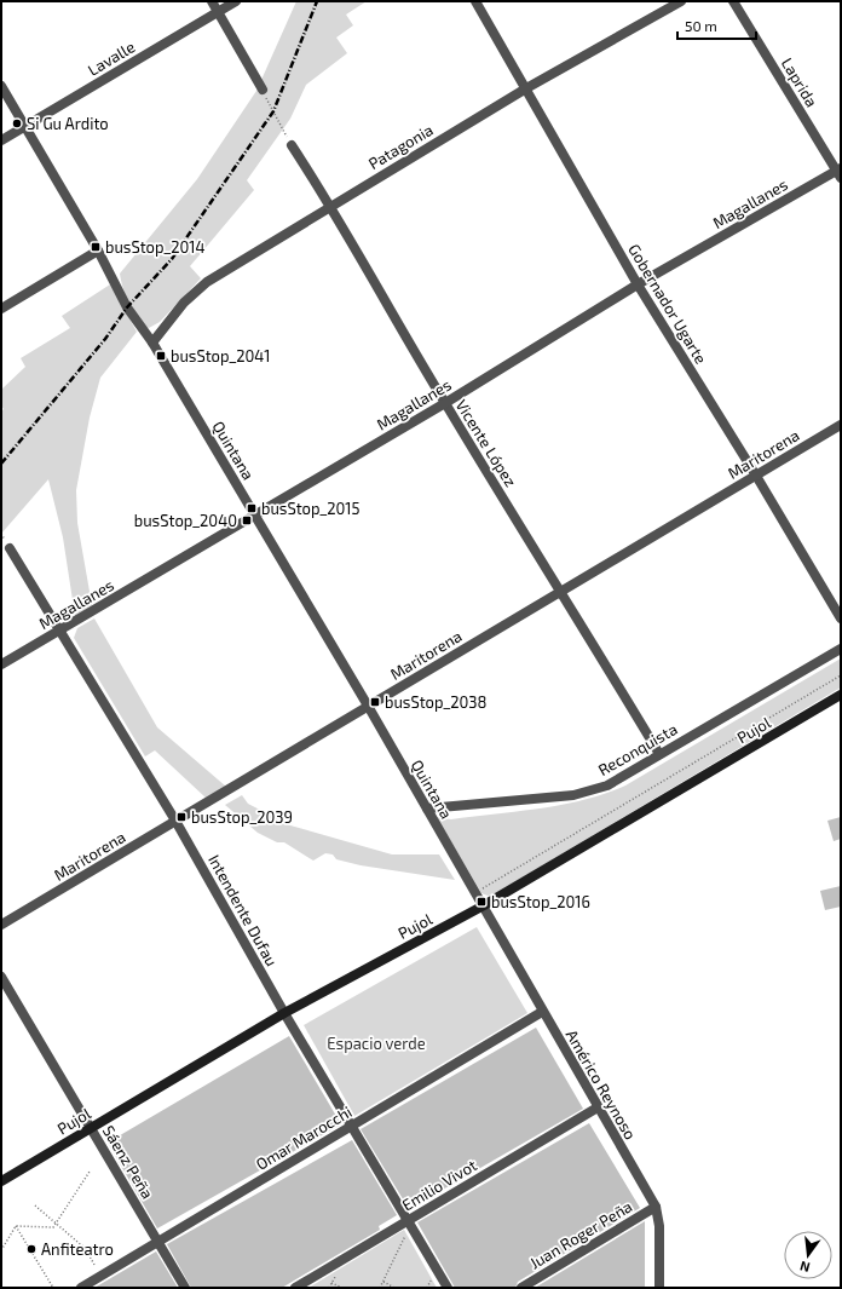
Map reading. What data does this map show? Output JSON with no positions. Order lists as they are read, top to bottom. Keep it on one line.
{"streets":{"main road":["Pujol"],"street":["Lavalle","Laprida","Patagonia","Magallanes","Gobernador Ugarte","Vicente López","Quintana","Maritorena","Reconquista","Intendente Dufau","Américo Reynoso","Omar Marocchi","Sáenz Peña","Emilio Vivot","Juan Roger Peña"]},"crossings":[["Lavalle","Quintana"],["Laprida","Magallanes"],["Patagonia","Gobernador Ugarte"],["Patagonia","Vicente López"],["Patagonia","Quintana"],["Magallanes","Gobernador Ugarte"],["Magallanes","Vicente López"],["Magallanes","Quintana"],["Magallanes","Intendente Dufau"],["Gobernador Ugarte","Maritorena"],["Vicente López","Maritorena"],["Vicente López","Reconquista"],["Quintana","Maritorena"],["Quintana","Pujol"],["Quintana","Reconquista"],["Quintana","Américo Reynoso"],["Maritorena","Intendente Dufau"],["Pujol","Intendente Dufau"],["Pujol","Américo Reynoso"],["Pujol","Sáenz Peña"],["Intendente Dufau","Omar Marocchi"],["Intendente Dufau","Emilio Vivot"],["Américo Reynoso","Omar Marocchi"],["Américo Reynoso","Emilio Vivot"],["Américo Reynoso","Juan Roger Peña"],["Omar Marocchi","Sáenz Peña"]],"parks":["Espacio verde"],"places":{"other":["Si Gu Ardito","Anfiteatro"],"transit":["busStop_2014","busStop_2041","busStop_2015","busStop_2040","busStop_2038","busStop_2039","busStop_2016"]},"scale_bar":"50 m","north":"bottom"}
